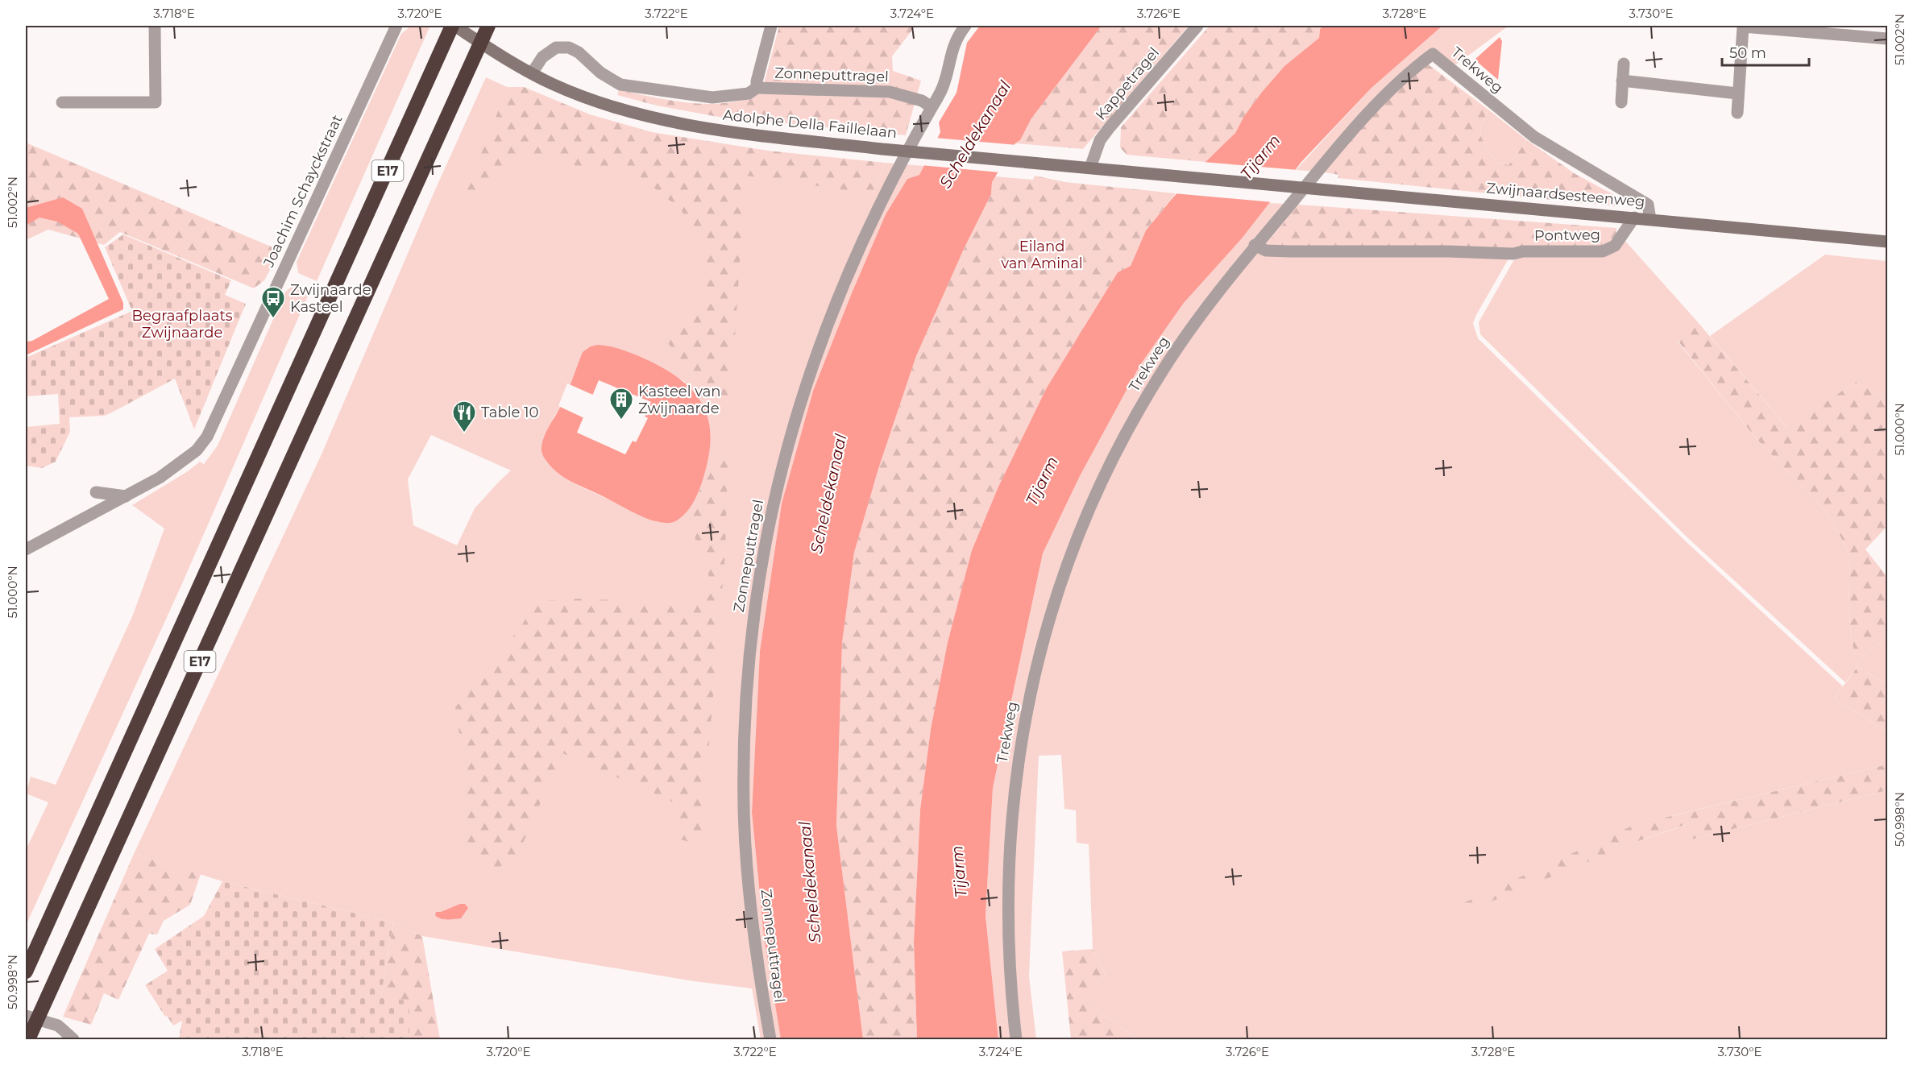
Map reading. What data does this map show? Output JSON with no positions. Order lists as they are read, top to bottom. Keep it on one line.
{"streets":{"highway":["E17"],"main road":["Adolphe Della Faillelaan","Zwijnaardsesteenweg"],"street":["Trekweg","Zonneputtragel","Kappetragel","Joachim Schayckstraat","Pontweg"]},"crossings":[["Trekweg","Zwijnaardsesteenweg"],["Trekweg","Pontweg"],["Zonneputtragel","Adolphe Della Faillelaan"],["Kappetragel","Adolphe Della Faillelaan"],["Adolphe Della Faillelaan","E17"],["Adolphe Della Faillelaan","Zwijnaardsesteenweg"],["Zwijnaardsesteenweg","Pontweg"]],"water":["Scheldekanaal","Tijarm"],"parks":["Eiland van Aminal","Begraafplaats Zwijnaarde"],"places":{"bus stop":["Zwijnaarde Kasteel"],"building":["Kasteel van Zwijnaarde"],"restaurant":["Table 10"]},"scale_bar":"50 m","coordinates":["3.718°E","3.720°E","3.722°E","3.724°E","3.726°E","3.728°E","3.730°E","51.002°N","51.000°N","50.998°N"]}
